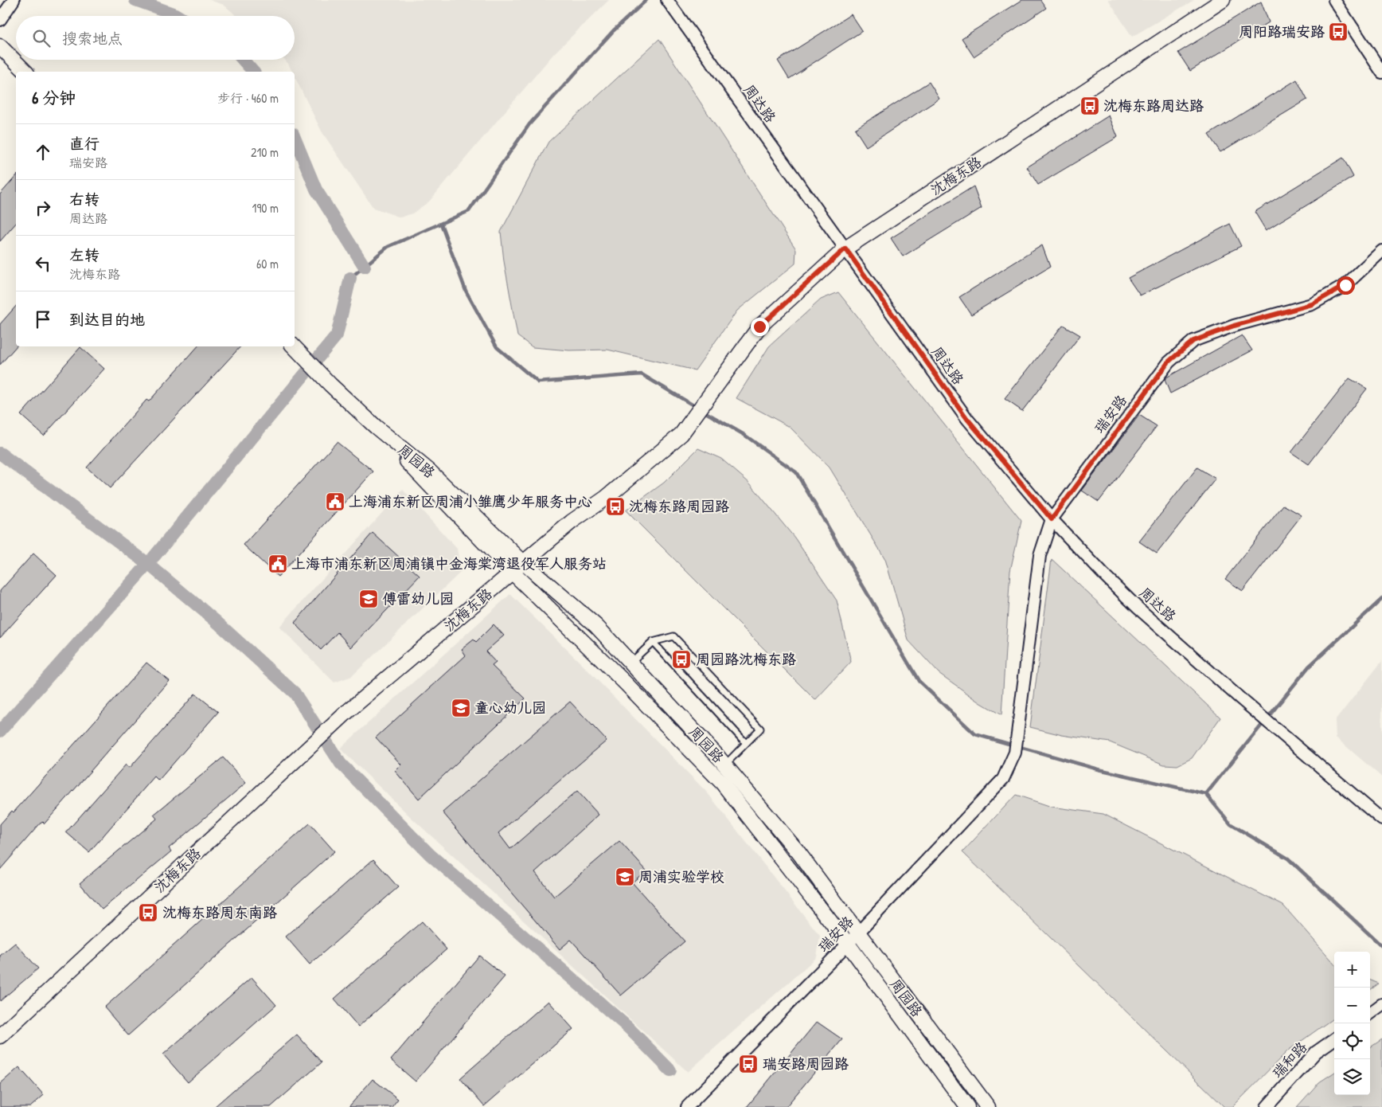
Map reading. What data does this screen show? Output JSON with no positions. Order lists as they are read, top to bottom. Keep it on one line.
{"streets":{"street":["周达路","沈梅东路","瑞安路","周园路","瑞和路"]},"crossings":[["周达路","沈梅东路"],["周达路","瑞安路"],["沈梅东路","周园路"],["瑞安路","周园路"]],"places":{"bus stop":["周阳路瑞安路","沈梅东路周达路","沈梅东路周园路","周园路沈梅东路","沈梅东路周东南路","瑞安路周园路"],"public building":["上海浦东新区周浦小雏鹰少年服务中心","上海市浦东新区周浦镇中金海棠湾退役军人服务站"],"school or university":["傅雷幼儿园","童心幼儿园","周浦实验学校"]},"page":{"search":"搜索地点","heading":["6 分钟","步行 · 460 m"],"list":[["直行","瑞安路","210 m"],["右转","周达路","190 m"],["左转","沈梅东路","60 m"],"到达目的地"],"map_buttons":["+","−"]}}
